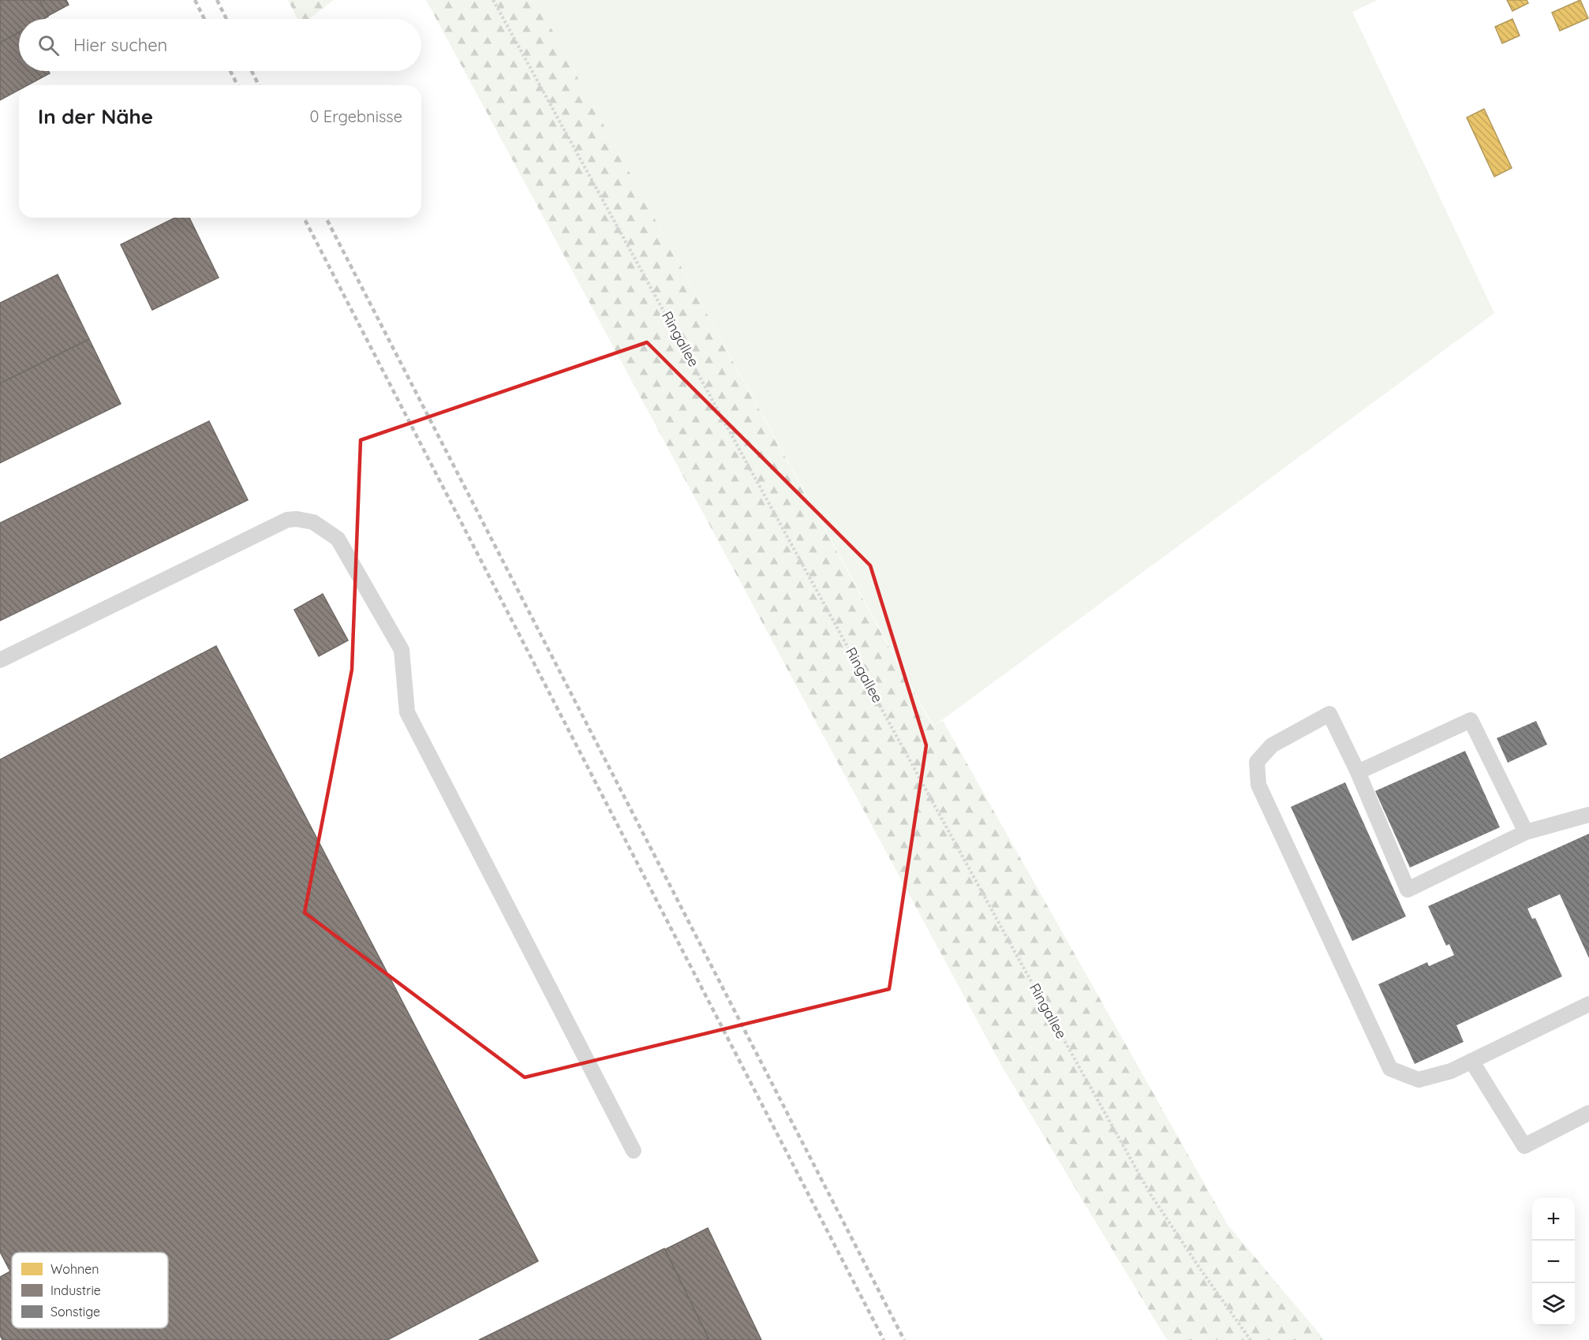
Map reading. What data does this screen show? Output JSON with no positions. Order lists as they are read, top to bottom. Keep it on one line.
{"streets":{"path":["Ringallee"]},"legend":["Wohnen","Industrie","Sonstige"],"page":{"search":"Hier suchen","heading":["In der Nähe","0 Ergebnisse"],"map_buttons":["+","−"]}}
